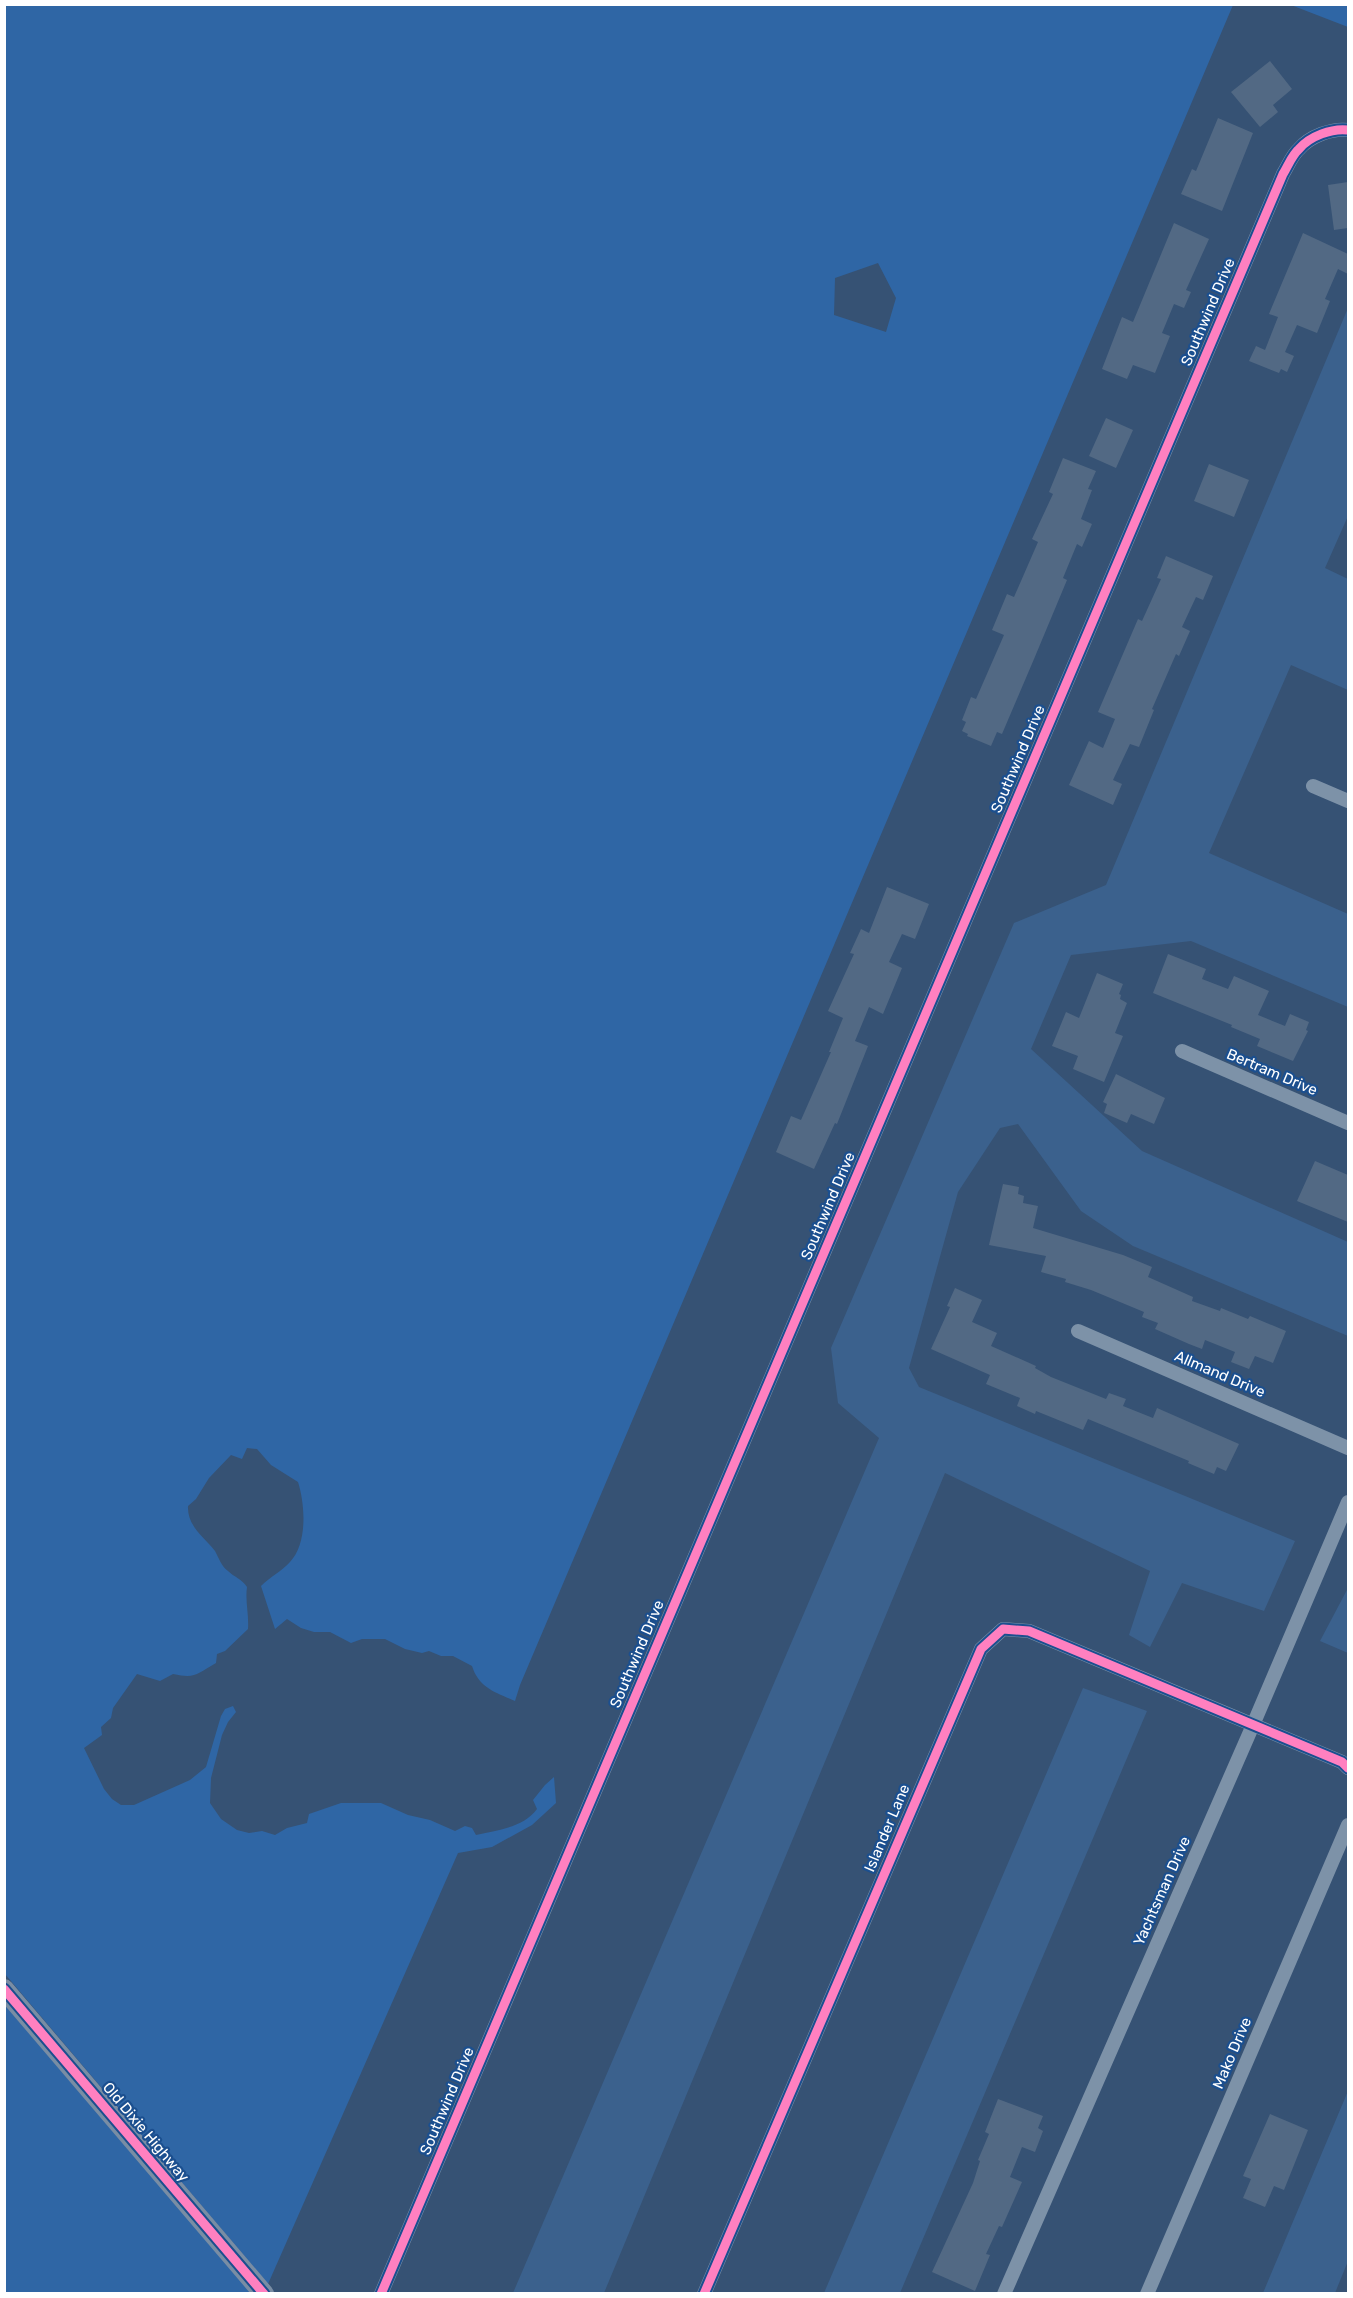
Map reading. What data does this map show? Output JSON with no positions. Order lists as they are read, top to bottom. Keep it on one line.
{"streets":{"street":["Southwind Drive","Bertram Drive","Allmand Drive","Islander Lane","Yachtsman Drive","Mako Drive","Old Dixie Highway"]},"crossings":[["Islander Lane","Yachtsman Drive"]]}
